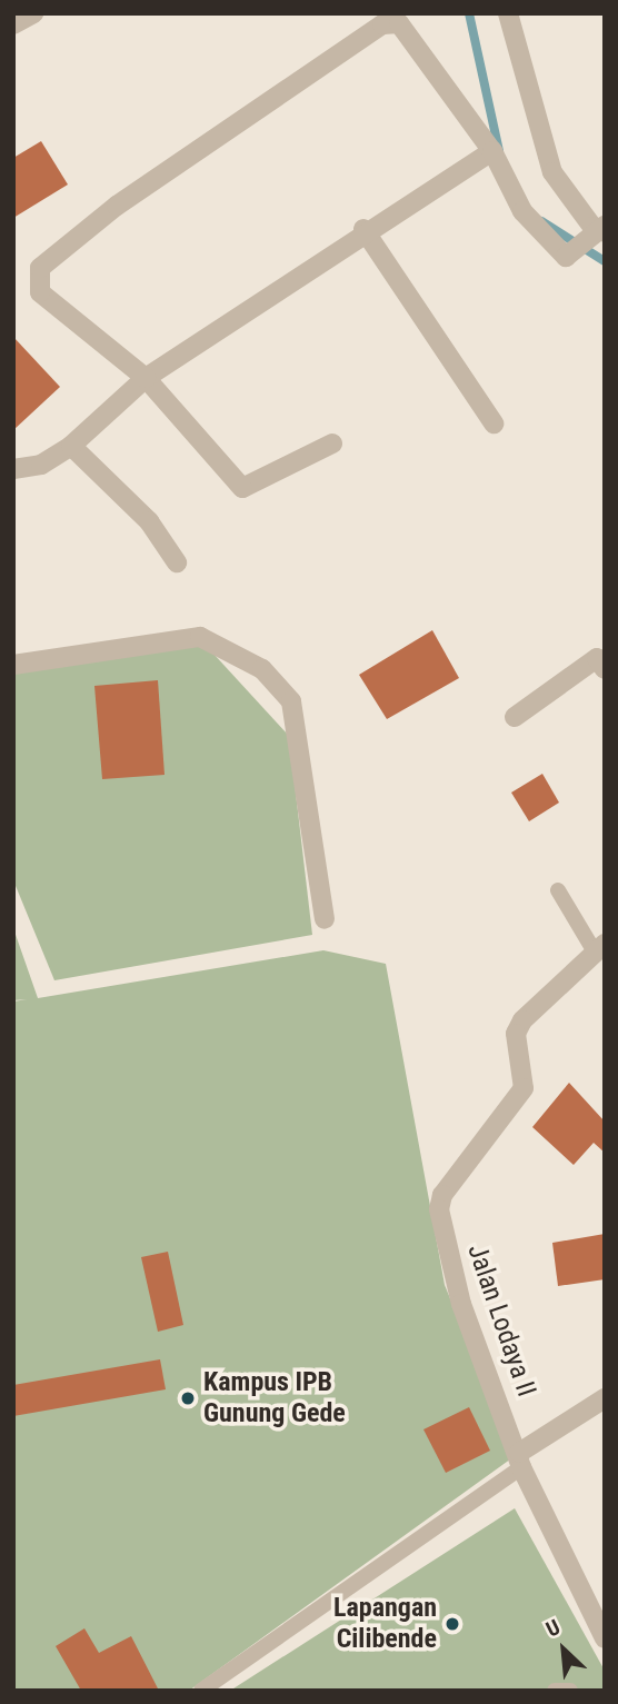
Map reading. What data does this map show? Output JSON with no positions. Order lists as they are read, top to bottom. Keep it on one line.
{"streets":{"street":["Jalan Lodaya II"]},"places":["Kampus IPB Gunung Gede","Lapangan Cilibende"],"north":"top left"}
